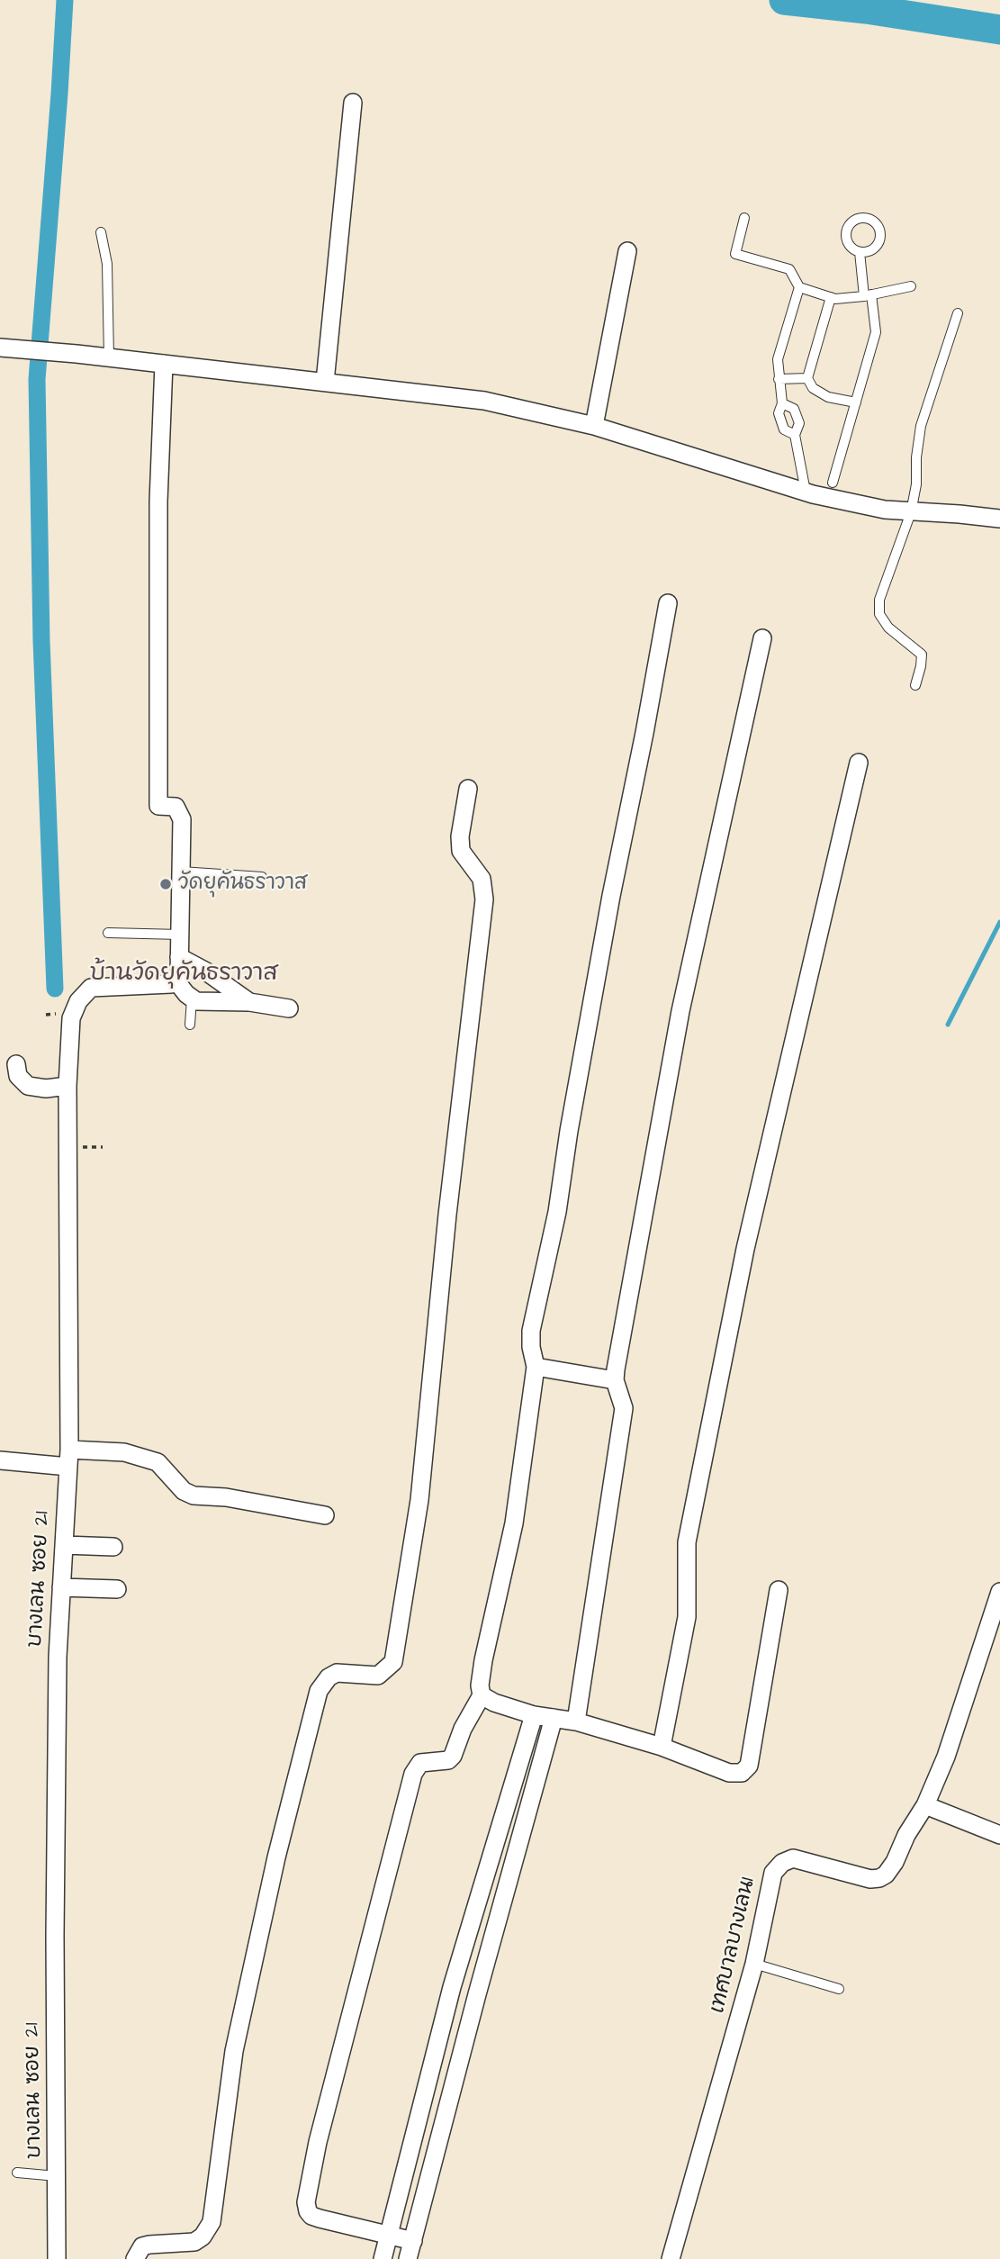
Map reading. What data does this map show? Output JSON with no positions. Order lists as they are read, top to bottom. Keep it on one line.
{"streets":{"street":["บางเลน ซอย 21","เทศบาลบางเลน1"]},"districts":["บ้านวัดยุคันธราวาส"],"places":["วัดยุคันธราวาส"]}
